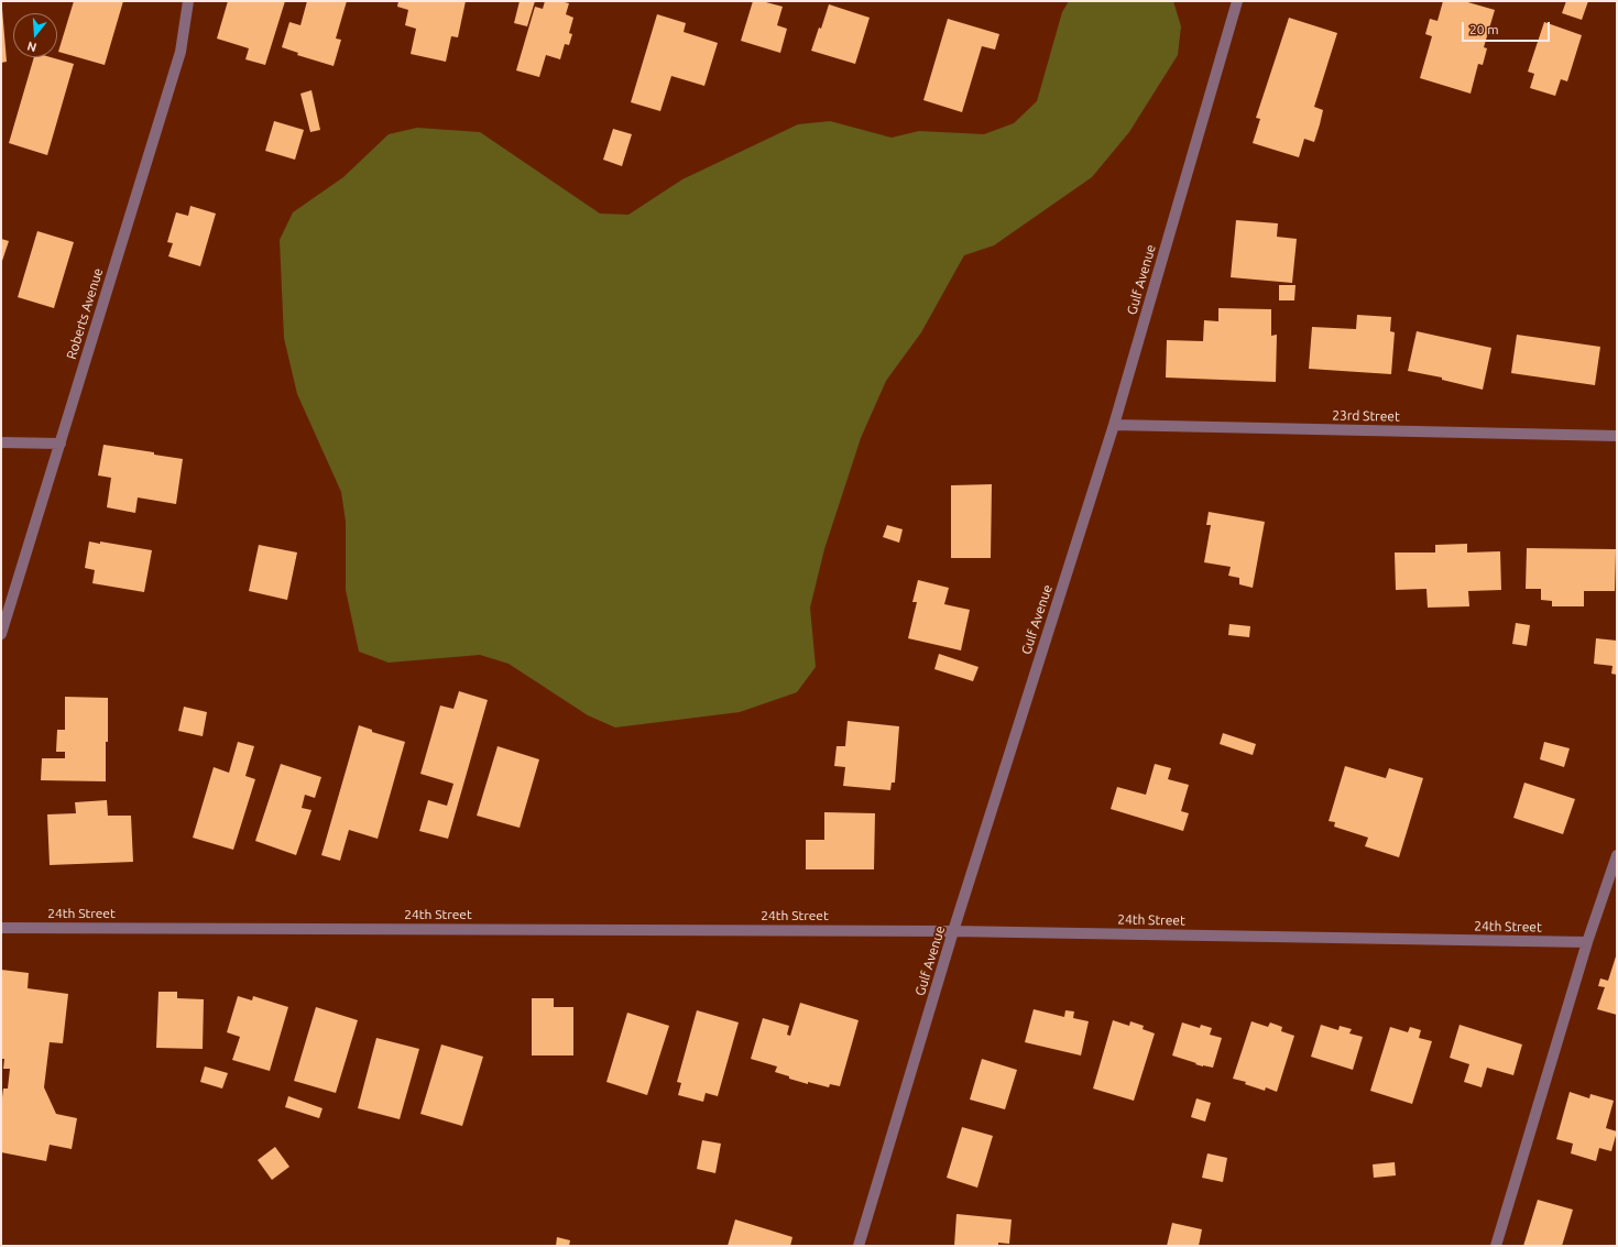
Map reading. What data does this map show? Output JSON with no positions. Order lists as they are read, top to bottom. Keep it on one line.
{"streets":{"street":["Gulf Avenue","Roberts Avenue","23rd Street","24th Street"]},"crossings":[["Gulf Avenue","23rd Street"],["Gulf Avenue","24th Street"]],"scale_bar":"20 m","north":"bottom"}
